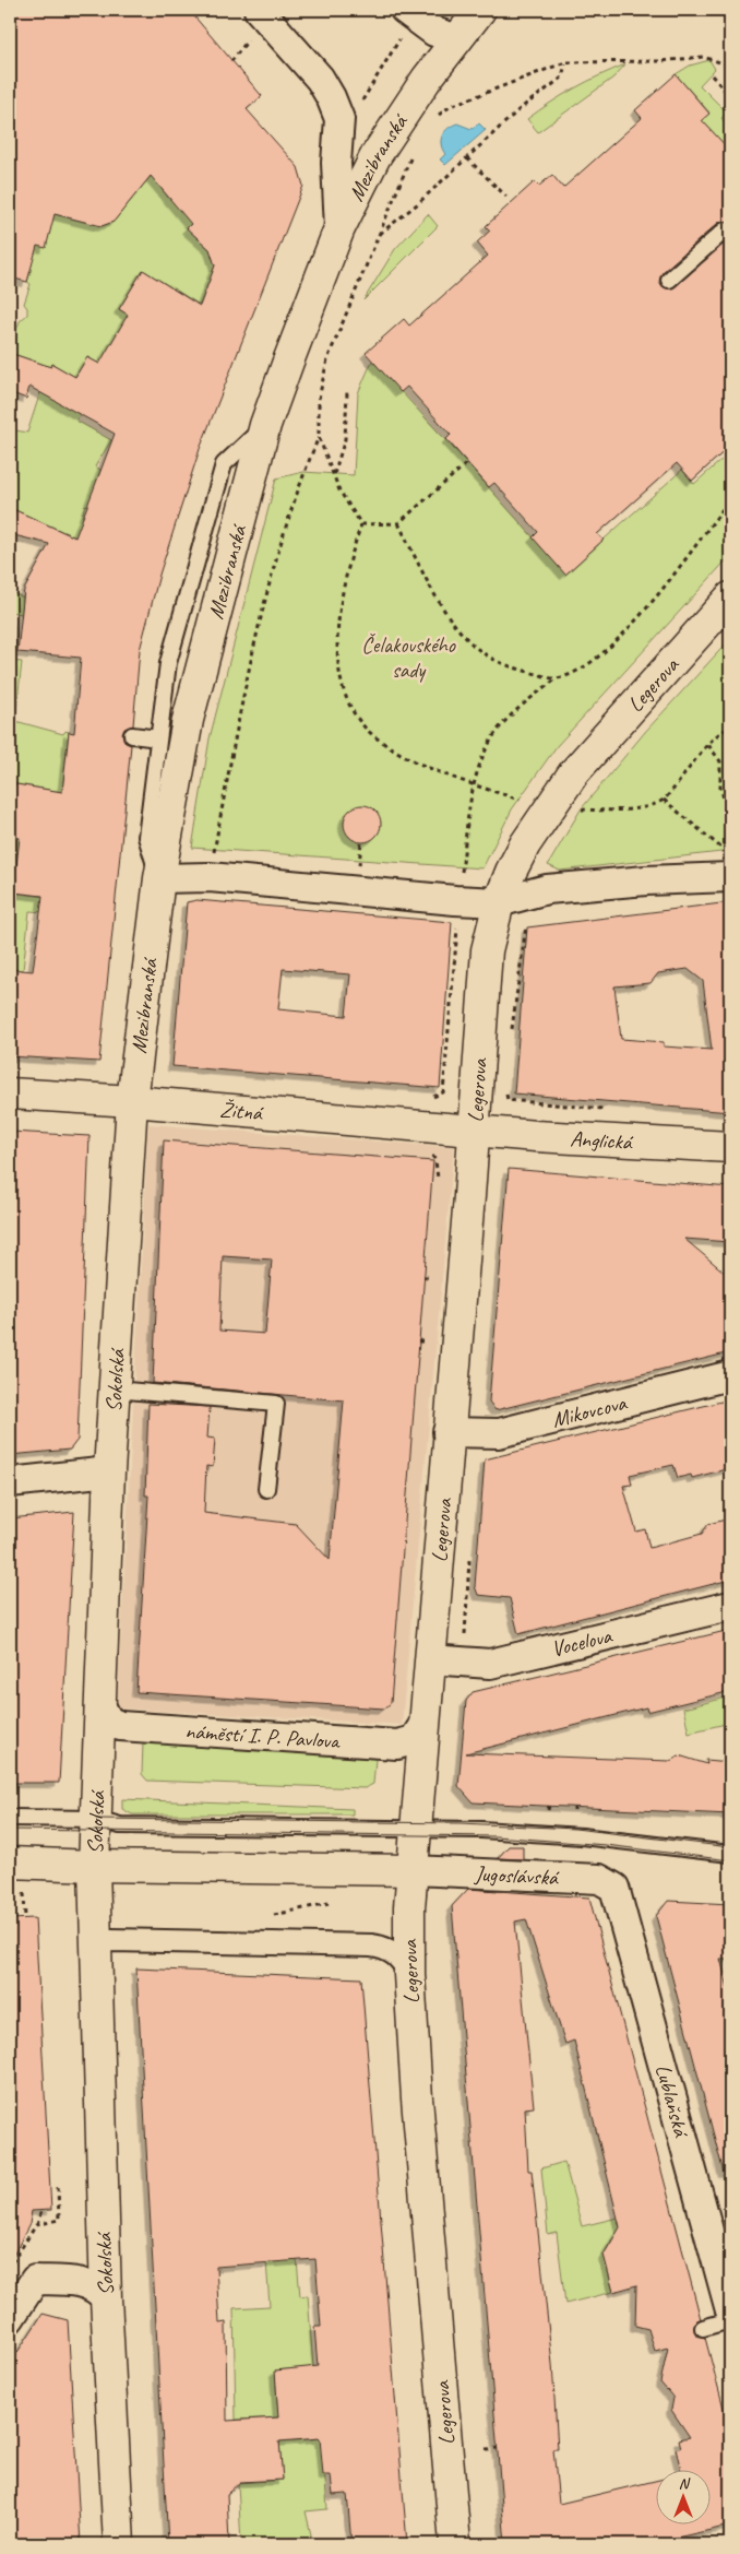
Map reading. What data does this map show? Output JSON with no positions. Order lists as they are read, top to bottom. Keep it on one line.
{"streets":{"main road":["Mezibranská","Legerova","Žitná","Anglická","Sokolská"],"street":["Mikovcova","Vocelova","náměstí I. P. Pavlova","Jugoslávská","Lublaňská"]},"crossings":[["Mezibranská","Žitná"],["Mezibranská","Sokolská"],["Legerova","Žitná"],["Legerova","Anglická"],["Legerova","Mikovcova"],["Legerova","Vocelova"],["Legerova","náměstí I. P. Pavlova"],["Legerova","Jugoslávská"],["Žitná","Anglická"],["Žitná","Sokolská"],["Sokolská","náměstí I. P. Pavlova"],["Jugoslávská","Lublaňská"]],"parks":["Čelakovského sady"],"north":"top"}
